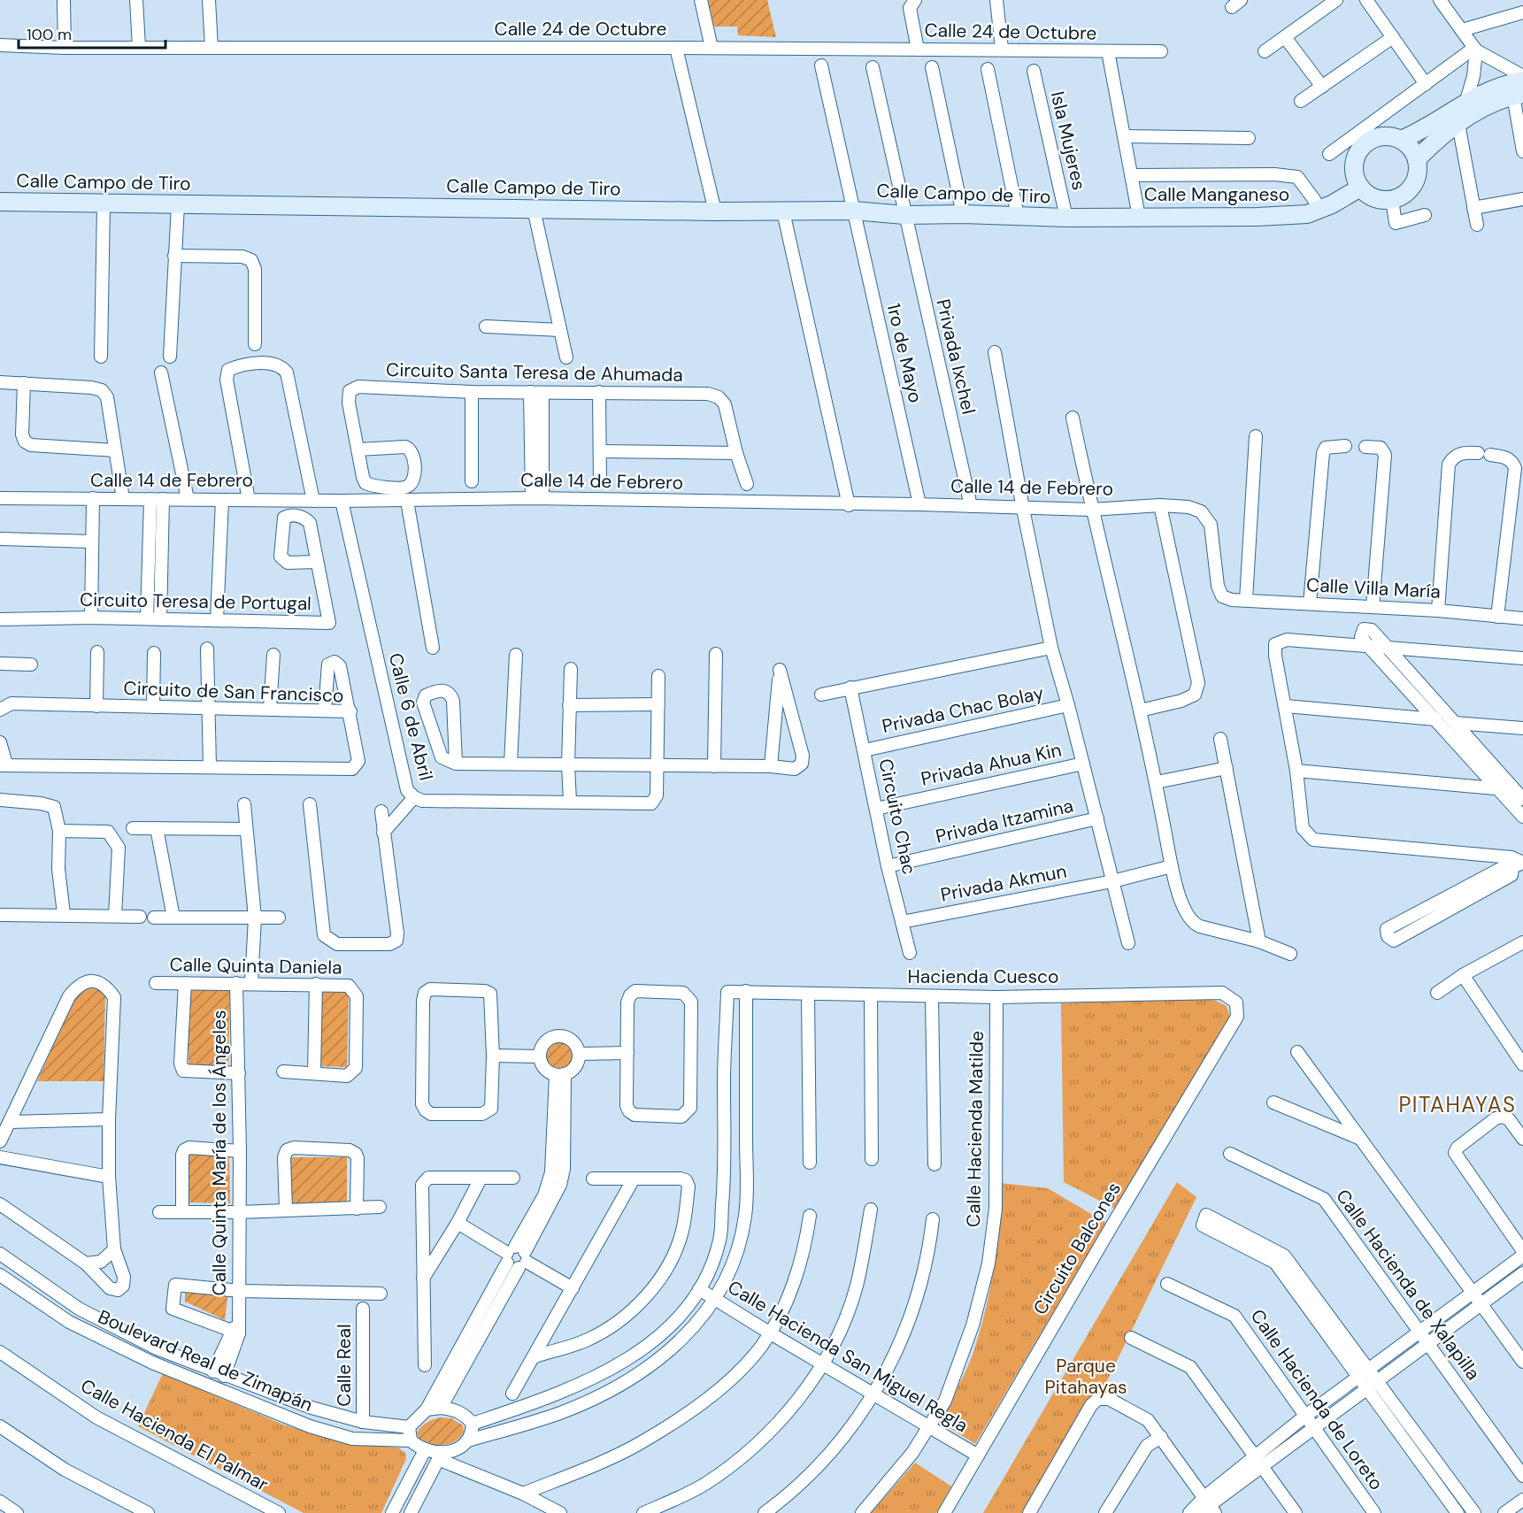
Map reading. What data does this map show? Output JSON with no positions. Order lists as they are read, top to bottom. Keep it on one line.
{"streets":{"street":["Calle 24 de Octubre","Isla Mujeres","Calle Campo de Tiro","Calle Manganeso","1ro de Mayo","Privada Ixchel","Circuito Santa Teresa de Ahumada","Calle 14 de Febrero","Calle Villa María","Circuito Teresa de Portugal","Circuito de San Francisco","Privada Chac Bolay","Calle 6 de Abril","Privada Ahua Kin","Circuito Chac","Privada Itzamina","Privada Akmun","Calle Quinta Daniela","Hacienda Cuesco","Calle Hacienda Matilde","Calle Quinta María de los Ángeles","Circuito Balcones","Calle Hacienda de Xalapilla","Calle Hacienda San Miguel Regla","Boulevard Real de Zimapán","Calle Real","Calle Hacienda de Loreto","Calle Hacienda El Palmar"]},"crossings":[["Isla Mujeres","Calle Campo de Tiro"],["Isla Mujeres","Calle Manganeso"],["Calle Campo de Tiro","Calle Manganeso"],["Calle Campo de Tiro","1ro de Mayo"],["Calle Campo de Tiro","Privada Ixchel"],["1ro de Mayo","Calle 14 de Febrero"],["Privada Ixchel","Calle 14 de Febrero"],["Calle 14 de Febrero","Calle Villa María"],["Calle 14 de Febrero","Calle 6 de Abril"],["Privada Chac Bolay","Circuito Chac"],["Privada Ahua Kin","Circuito Chac"],["Circuito Chac","Privada Itzamina"],["Circuito Chac","Privada Akmun"],["Calle Quinta Daniela","Calle Quinta María de los Ángeles"],["Hacienda Cuesco","Calle Hacienda Matilde"],["Hacienda Cuesco","Circuito Balcones"],["Hacienda Cuesco","Calle Hacienda San Miguel Regla"],["Calle Hacienda Matilde","Calle Hacienda San Miguel Regla"],["Calle Quinta María de los Ángeles","Boulevard Real de Zimapán"],["Circuito Balcones","Calle Hacienda San Miguel Regla"],["Boulevard Real de Zimapán","Calle Real"]],"districts":["PITAHAYAS"],"parks":["Parque Pitahayas"],"scale_bar":"100 m"}
